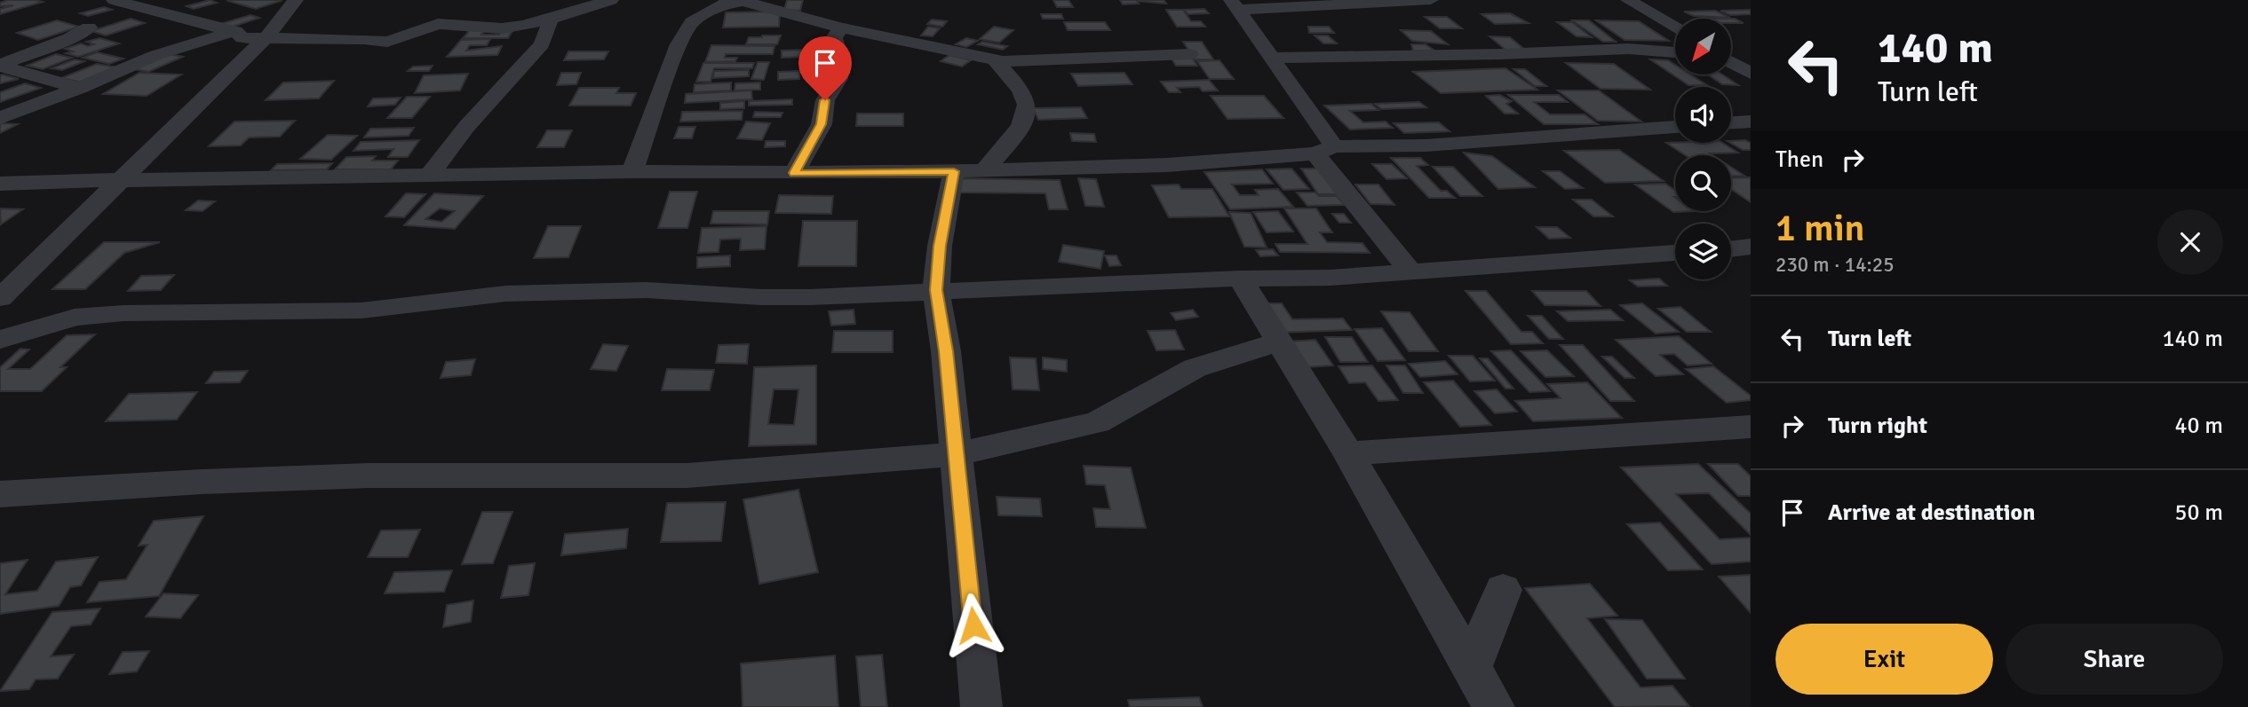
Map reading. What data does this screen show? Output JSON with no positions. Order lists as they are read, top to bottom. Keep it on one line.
{"north":"bottom left","page":{"turn":["140 m","Turn left"],"then":"Then","heading":["1 min","230 m · 14:25"],"list":[{"name":"Turn left","value":"140 m"},{"name":"Turn right","value":"40 m"},{"name":"Arrive at destination","value":"50 m"}],"buttons":["Exit","Share"]}}
